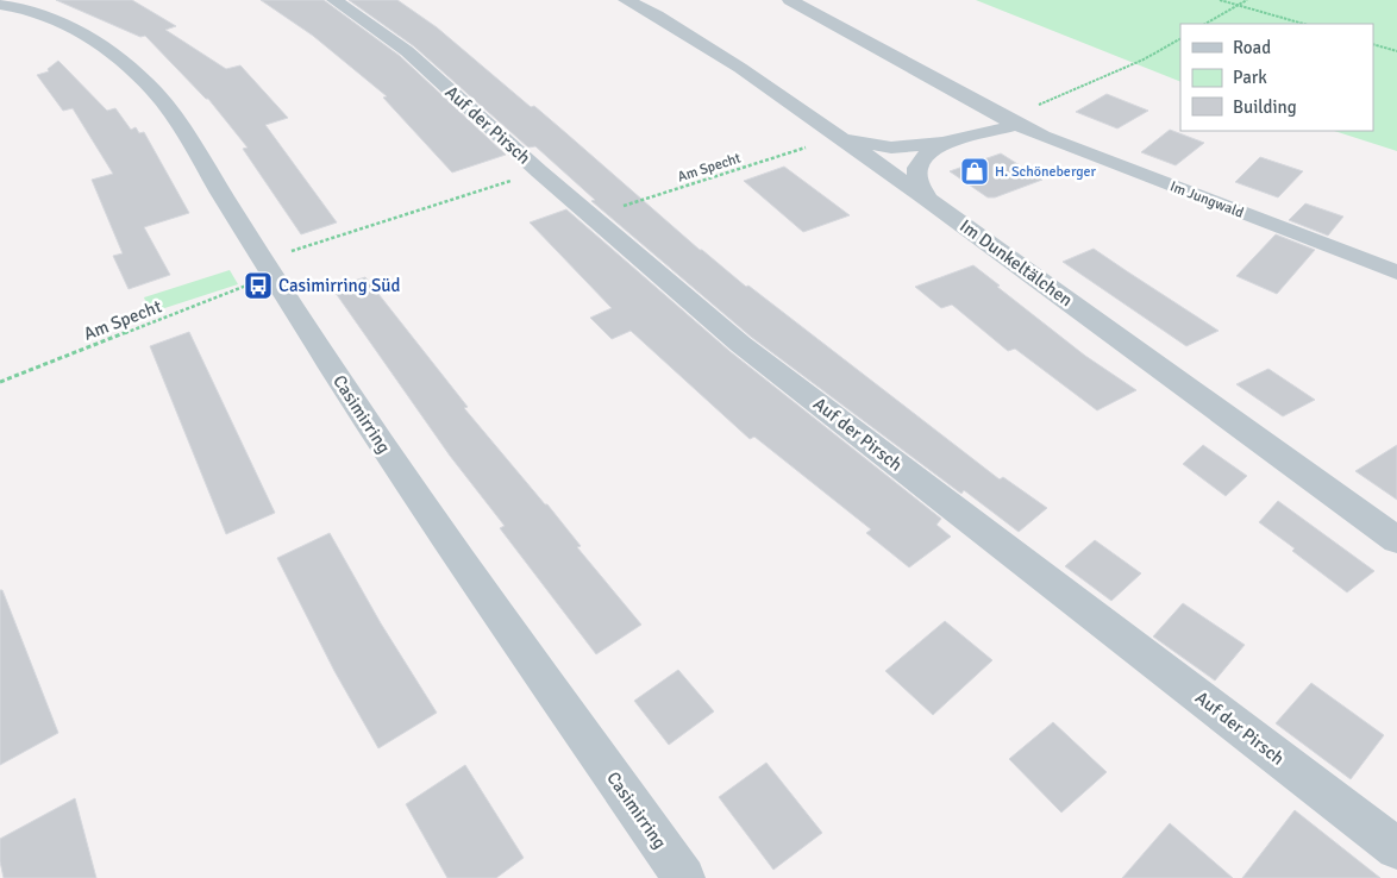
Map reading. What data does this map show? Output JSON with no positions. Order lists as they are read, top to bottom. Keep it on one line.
{"streets":{"street":["Auf der Pirsch","Im Jungwald","Im Dunkeltälchen","Casimirring"],"path":["Am Specht"]},"places":{"shop":["H. Schöneberger"],"bus stop":["Casimirring Süd"]},"legend":["Road","Park","Building"]}
